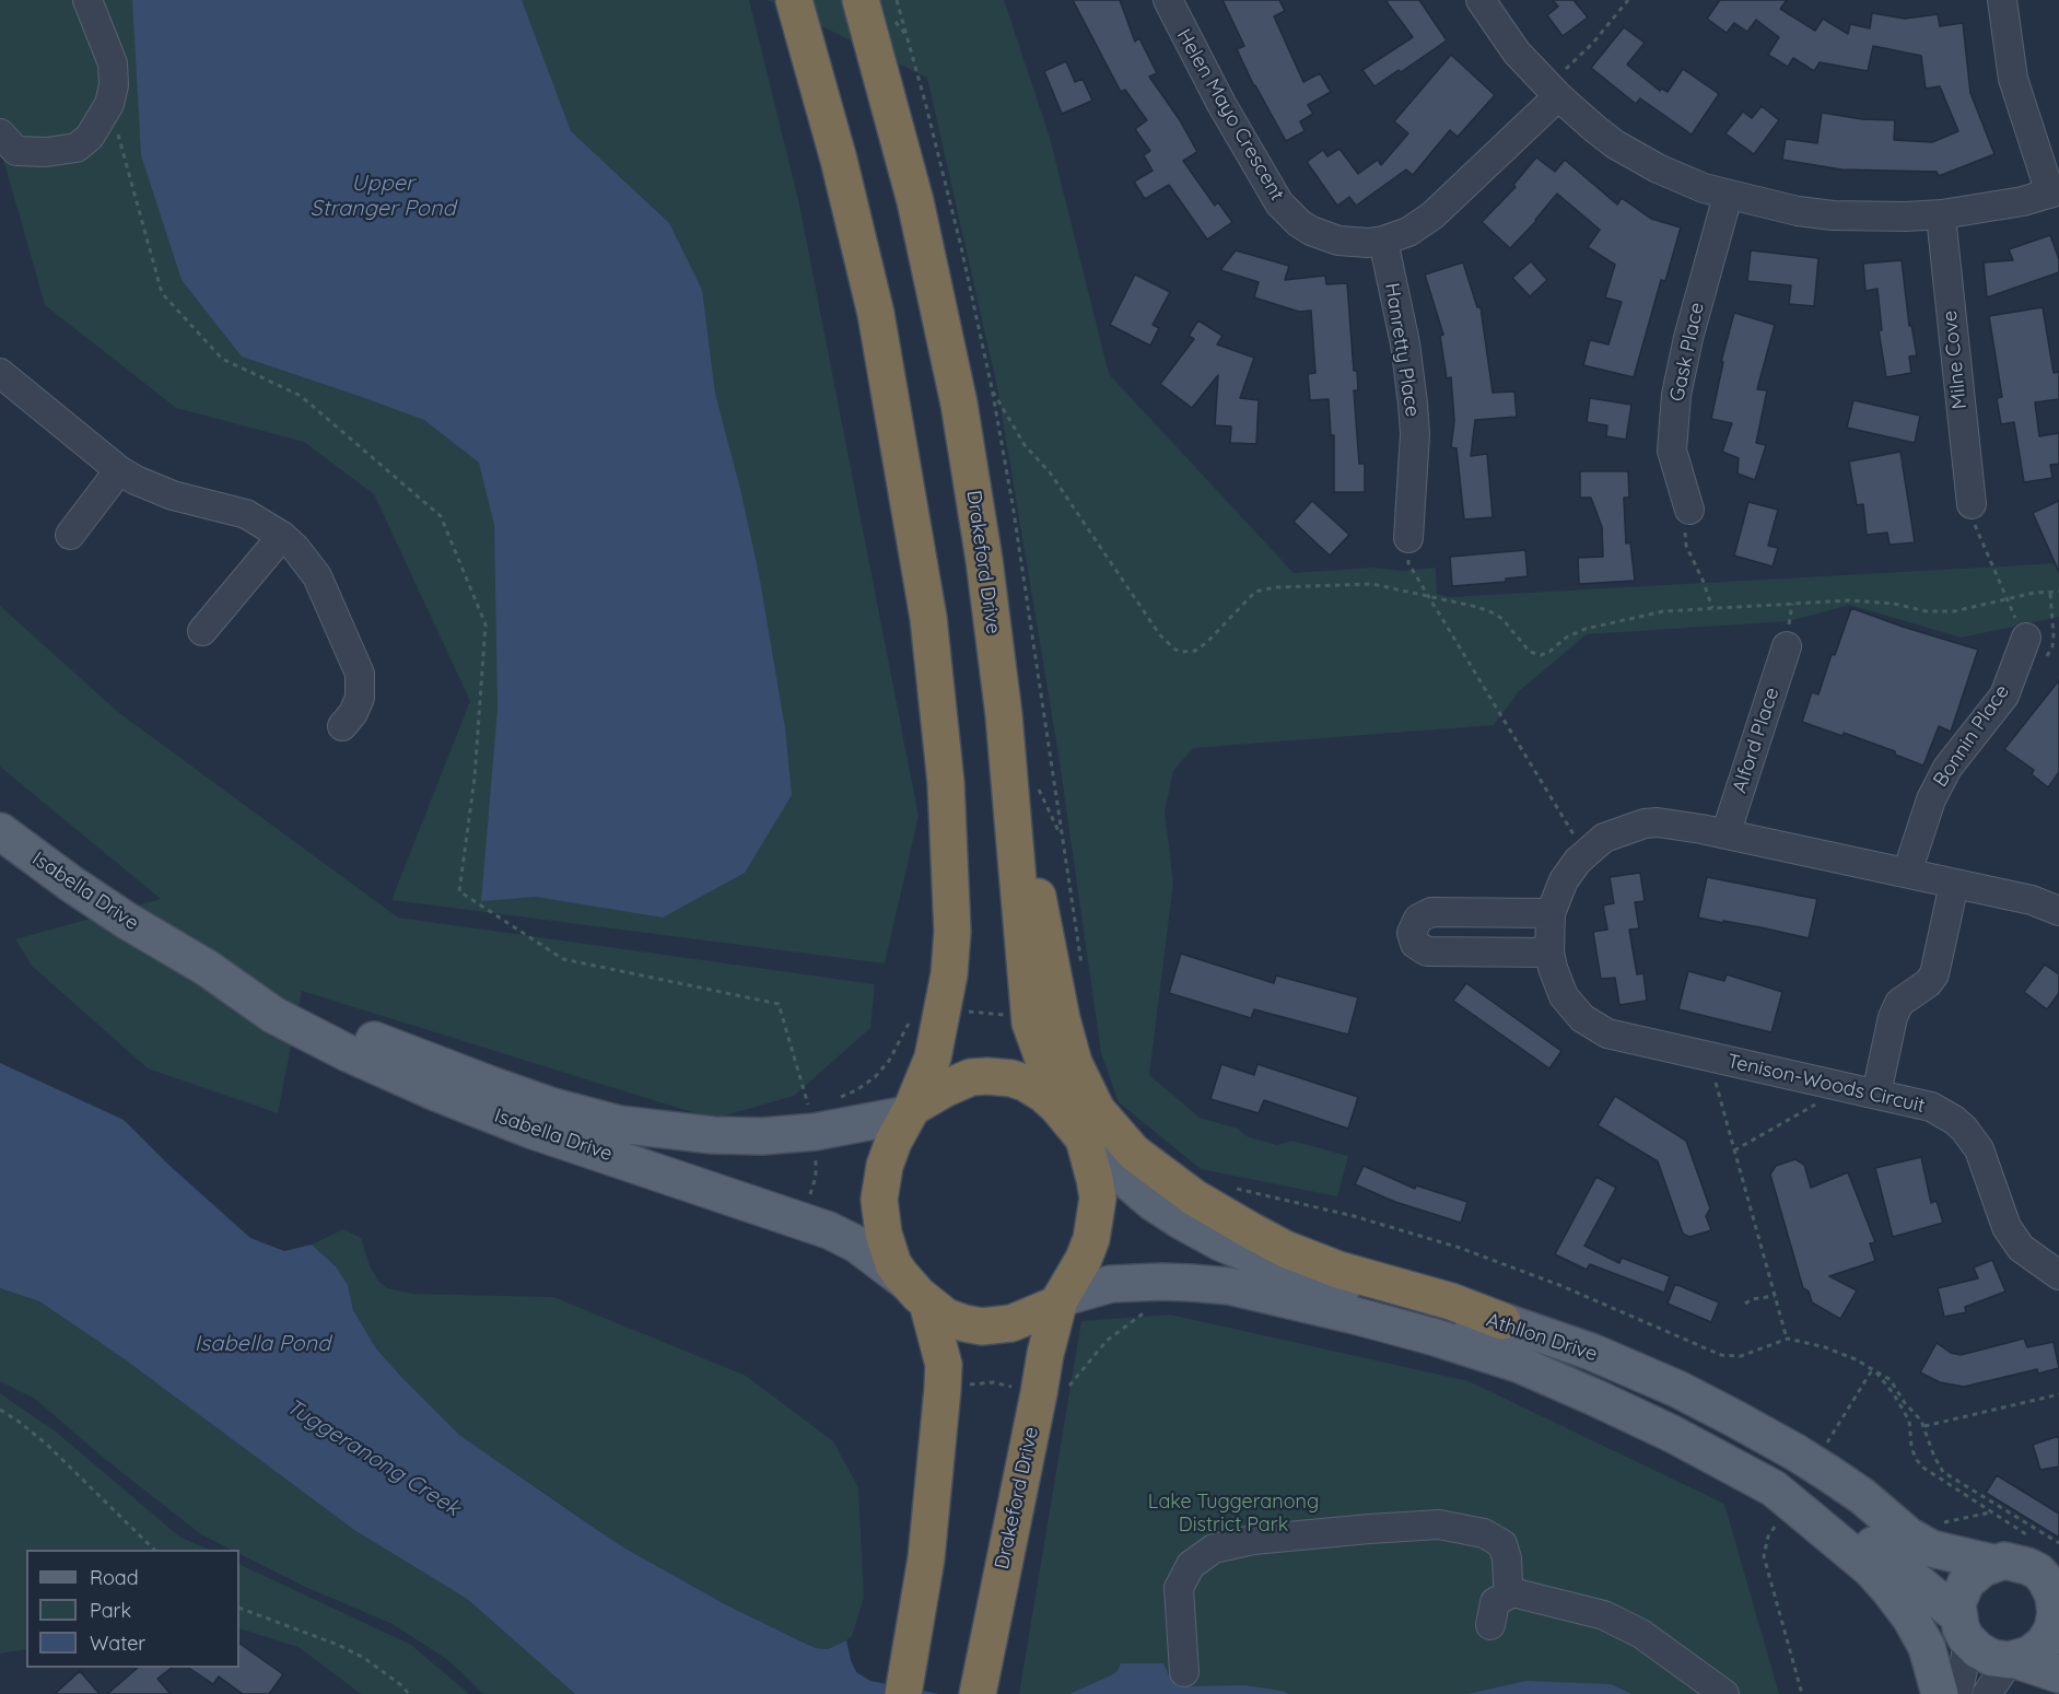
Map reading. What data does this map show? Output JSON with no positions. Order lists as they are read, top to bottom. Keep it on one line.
{"streets":{"highway":["Drakeford Drive"],"main road":["Isabella Drive","Athllon Drive"],"street":["Helen Mayo Crescent","Hanretty Place","Gask Place","Milne Cove","Bonnin Place","Alford Place","Tenison-Woods Circuit"]},"crossings":[["Helen Mayo Crescent","Hanretty Place"],["Drakeford Drive","Isabella Drive"],["Drakeford Drive","Athllon Drive"],["Bonnin Place","Tenison-Woods Circuit"],["Alford Place","Tenison-Woods Circuit"],["Isabella Drive","Athllon Drive"]],"water":["Upper Stranger Pond","Isabella Pond","Tuggeranong Creek"],"parks":["Lake Tuggeranong District Park"],"legend":["Road","Park","Water"]}
